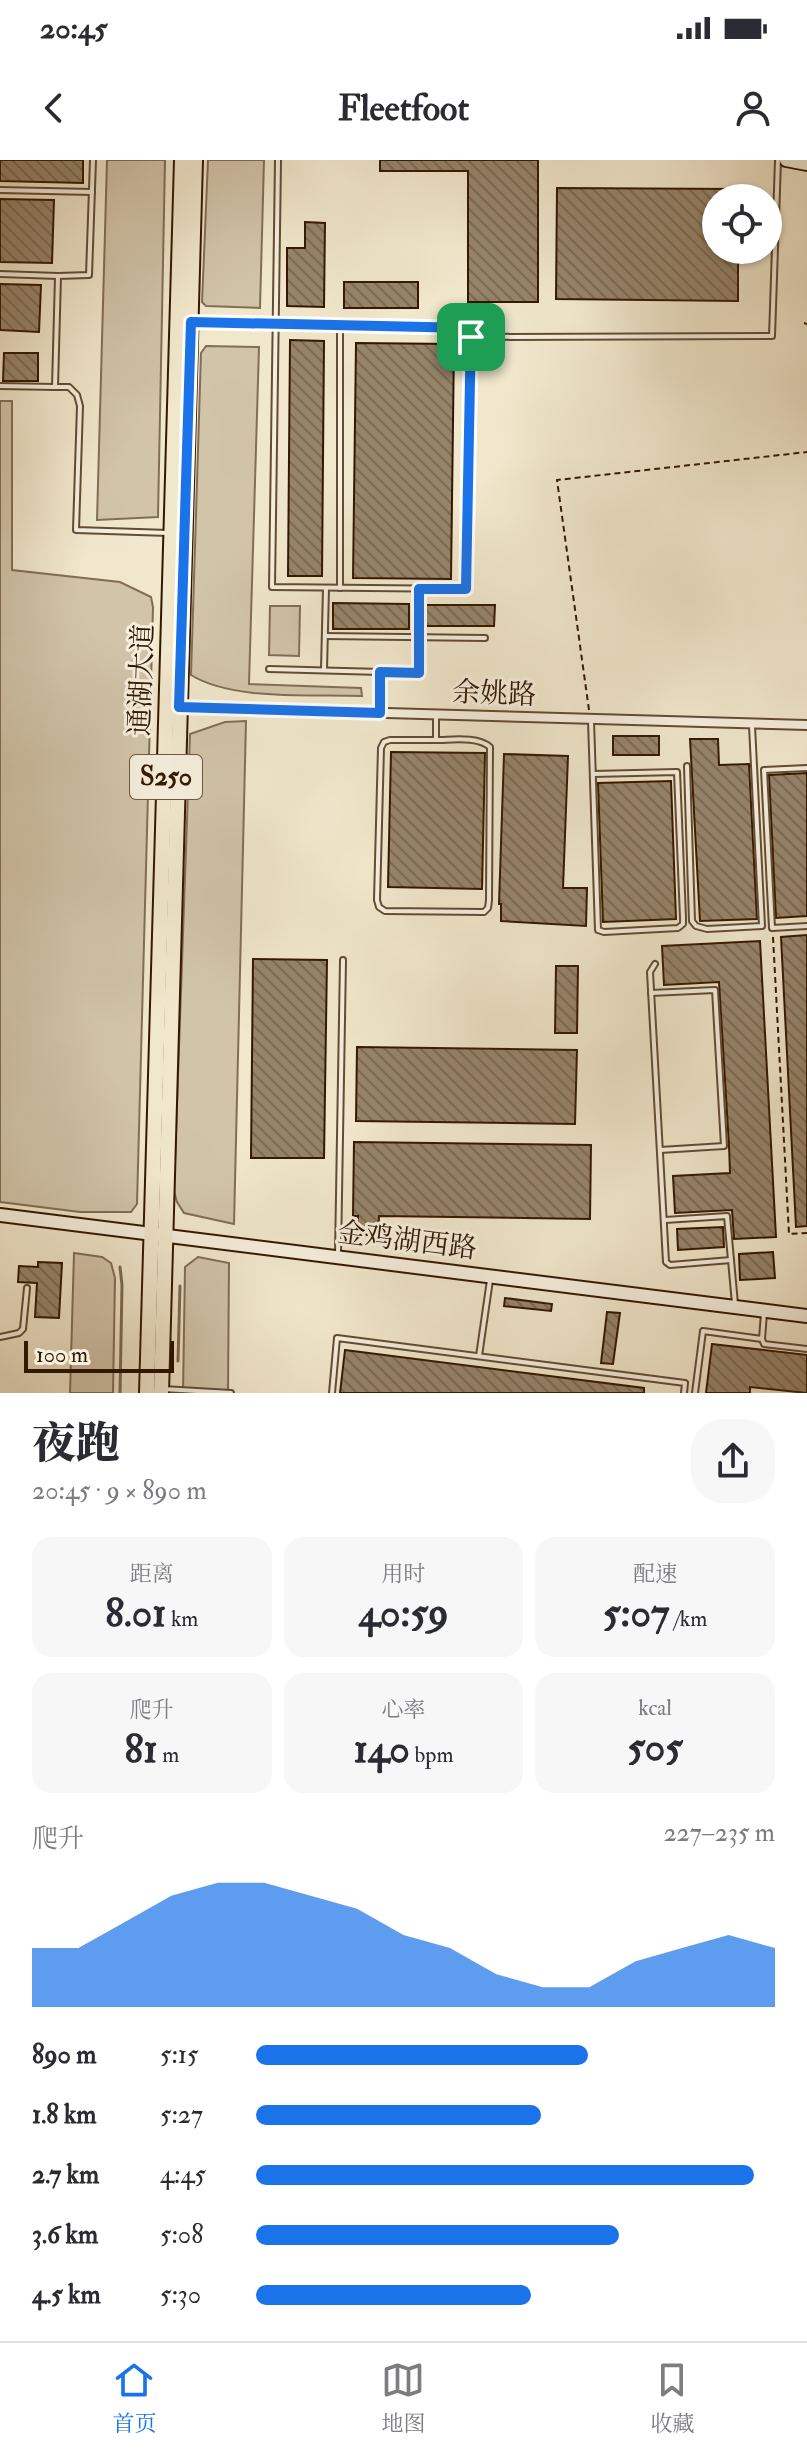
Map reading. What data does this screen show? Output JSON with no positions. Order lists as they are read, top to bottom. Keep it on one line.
{"streets":{"main road":["通湖大道","S250"],"street":["余姚路","金鸡湖西路"]},"crossings":[["通湖大道","余姚路"],["通湖大道","金鸡湖西路"]],"scale_bar":"100 m","page":{"status":"20:45","header":"Fleetfoot","scale":"100 m","heading":["夜跑","20:45 · 9 × 890 m"],"stats":[["距离","8.01 km"],["用时","40:59"],["配速","5:07 /km"],["爬升","81 m"],["心率","140 bpm"],["kcal","505"]],"chart":["爬升","227–235 m"],"list":[{"name":"890 m","note":"5:15"},{"name":"1.8 km","note":"5:27"},{"name":"2.7 km","note":"4:45"},{"name":"3.6 km","note":"5:08"},{"name":"4.5 km","note":"5:30"}],"tabs":["首页","地图","收藏"]}}
